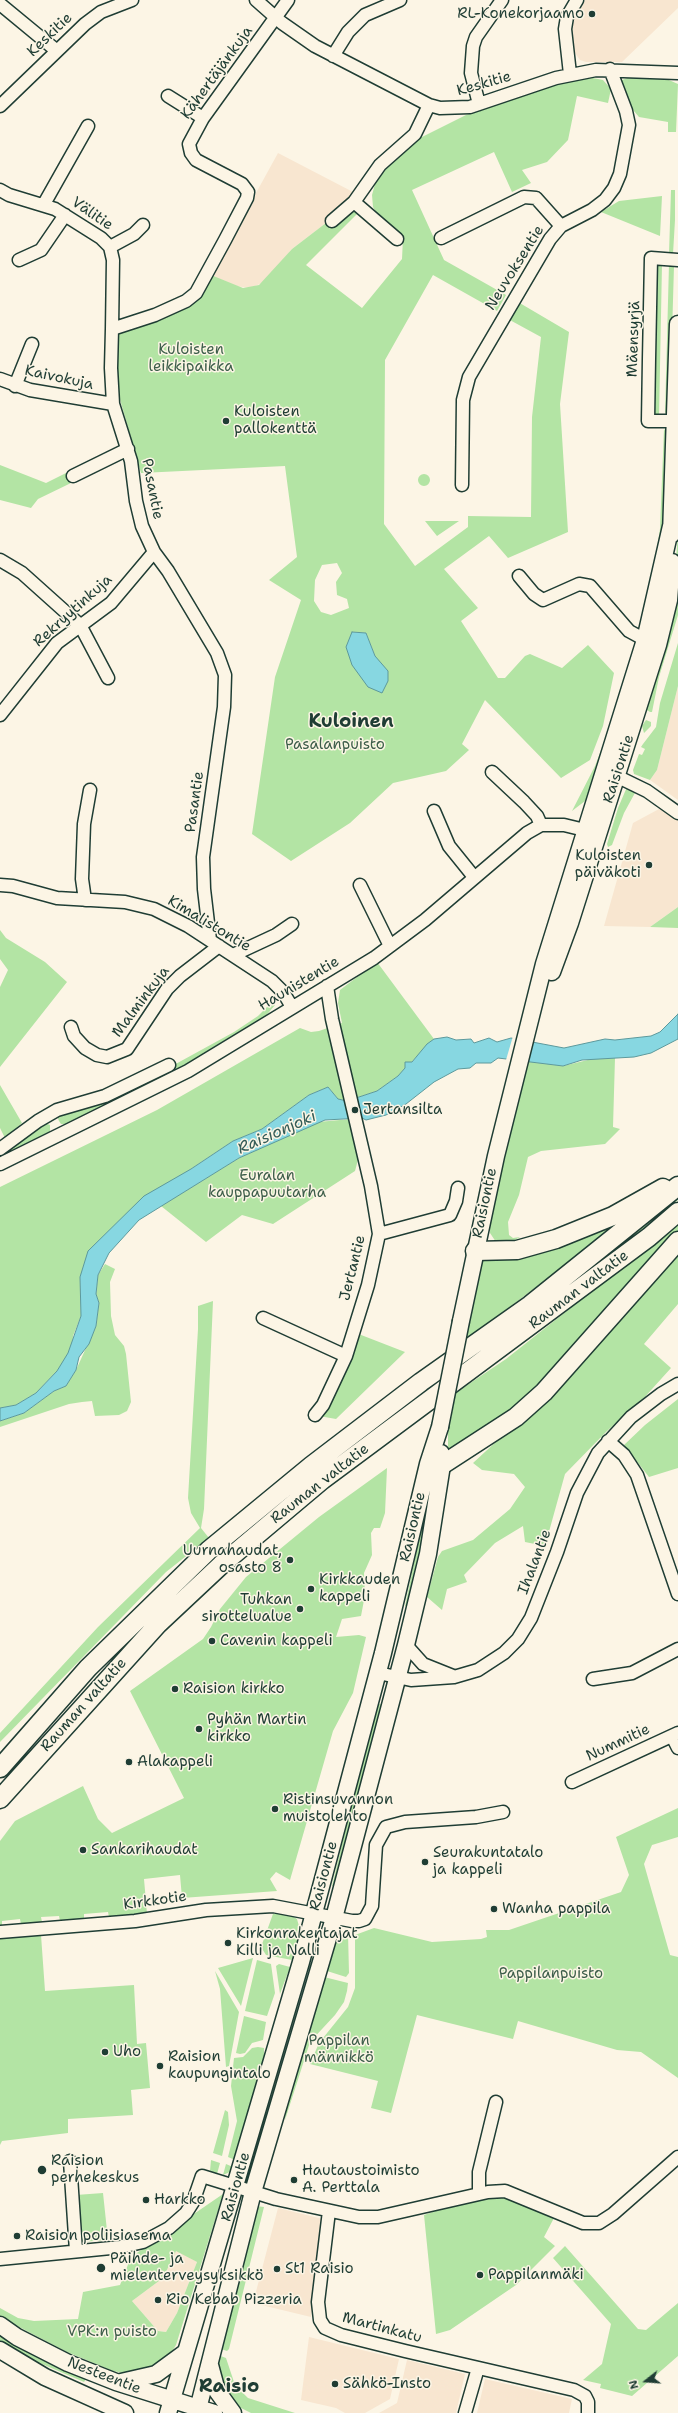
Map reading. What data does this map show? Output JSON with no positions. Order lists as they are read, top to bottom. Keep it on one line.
{"streets":{"highway":["Rauman valtatie"],"main road":["Raisiontie","Nesteentie"],"street":["Keskitie","Kähertäjänkuja","Välitie","Neuvoksentie","Mäensyrjä","Kaivokuja","Pasantie","Rekryytinkuja","Kimalistontie","Haunistentie","Malminkuja","Jertantie","Ihalantie","Nummitie","Kirkkotie","Martinkatu"]},"crossings":[["Keskitie","Kähertäjänkuja"],["Keskitie","Neuvoksentie"],["Kähertäjänkuja","Välitie"],["Kähertäjänkuja","Pasantie"],["Välitie","Pasantie"],["Mäensyrjä","Raisiontie"],["Kaivokuja","Pasantie"],["Pasantie","Rekryytinkuja"],["Pasantie","Kimalistontie"],["Pasantie","Malminkuja"],["Raisiontie","Ihalantie"],["Raisiontie","Kirkkotie"],["Raisiontie","Nesteentie"],["Kimalistontie","Haunistentie"],["Kimalistontie","Malminkuja"],["Haunistentie","Jertantie"]],"districts":["Kuloinen","Raisio"],"water":["Raisionjoki"],"parks":["Kuloisten leikkipaikka","Pasalanpuisto","Euralan kauppapuutarha","Pappilanpuisto","Pappilan männikkö","VPK:n puisto"],"places":["RL-Konekorjaamo","Kuloisten pallokenttä","Kuloisten päiväkoti","Jertansilta","Uurnahaudat, osasto 8","Kirkkauden kappeli","Tuhkan sirottelualue","Cavenin kappeli","Raision kirkko","Pyhän Martin kirkko","Alakappeli","Ristinsuvannon muistolehto","Sankarihaudat","Seurakuntatalo ja kappeli","Wanha pappila","Kirkonrakentajat Killi ja Nalli","Uho","Raision kaupungintalo","Raision perhekeskus","Hautaustoimisto A. Perttala","Harkko","Raision poliisiasema","Päihde- ja mielenterveysyksikkö","St1 Raisio","Pappilanmäki","Rio Kebab Pizzeria","Sähkö-Insto"],"north":"left"}
